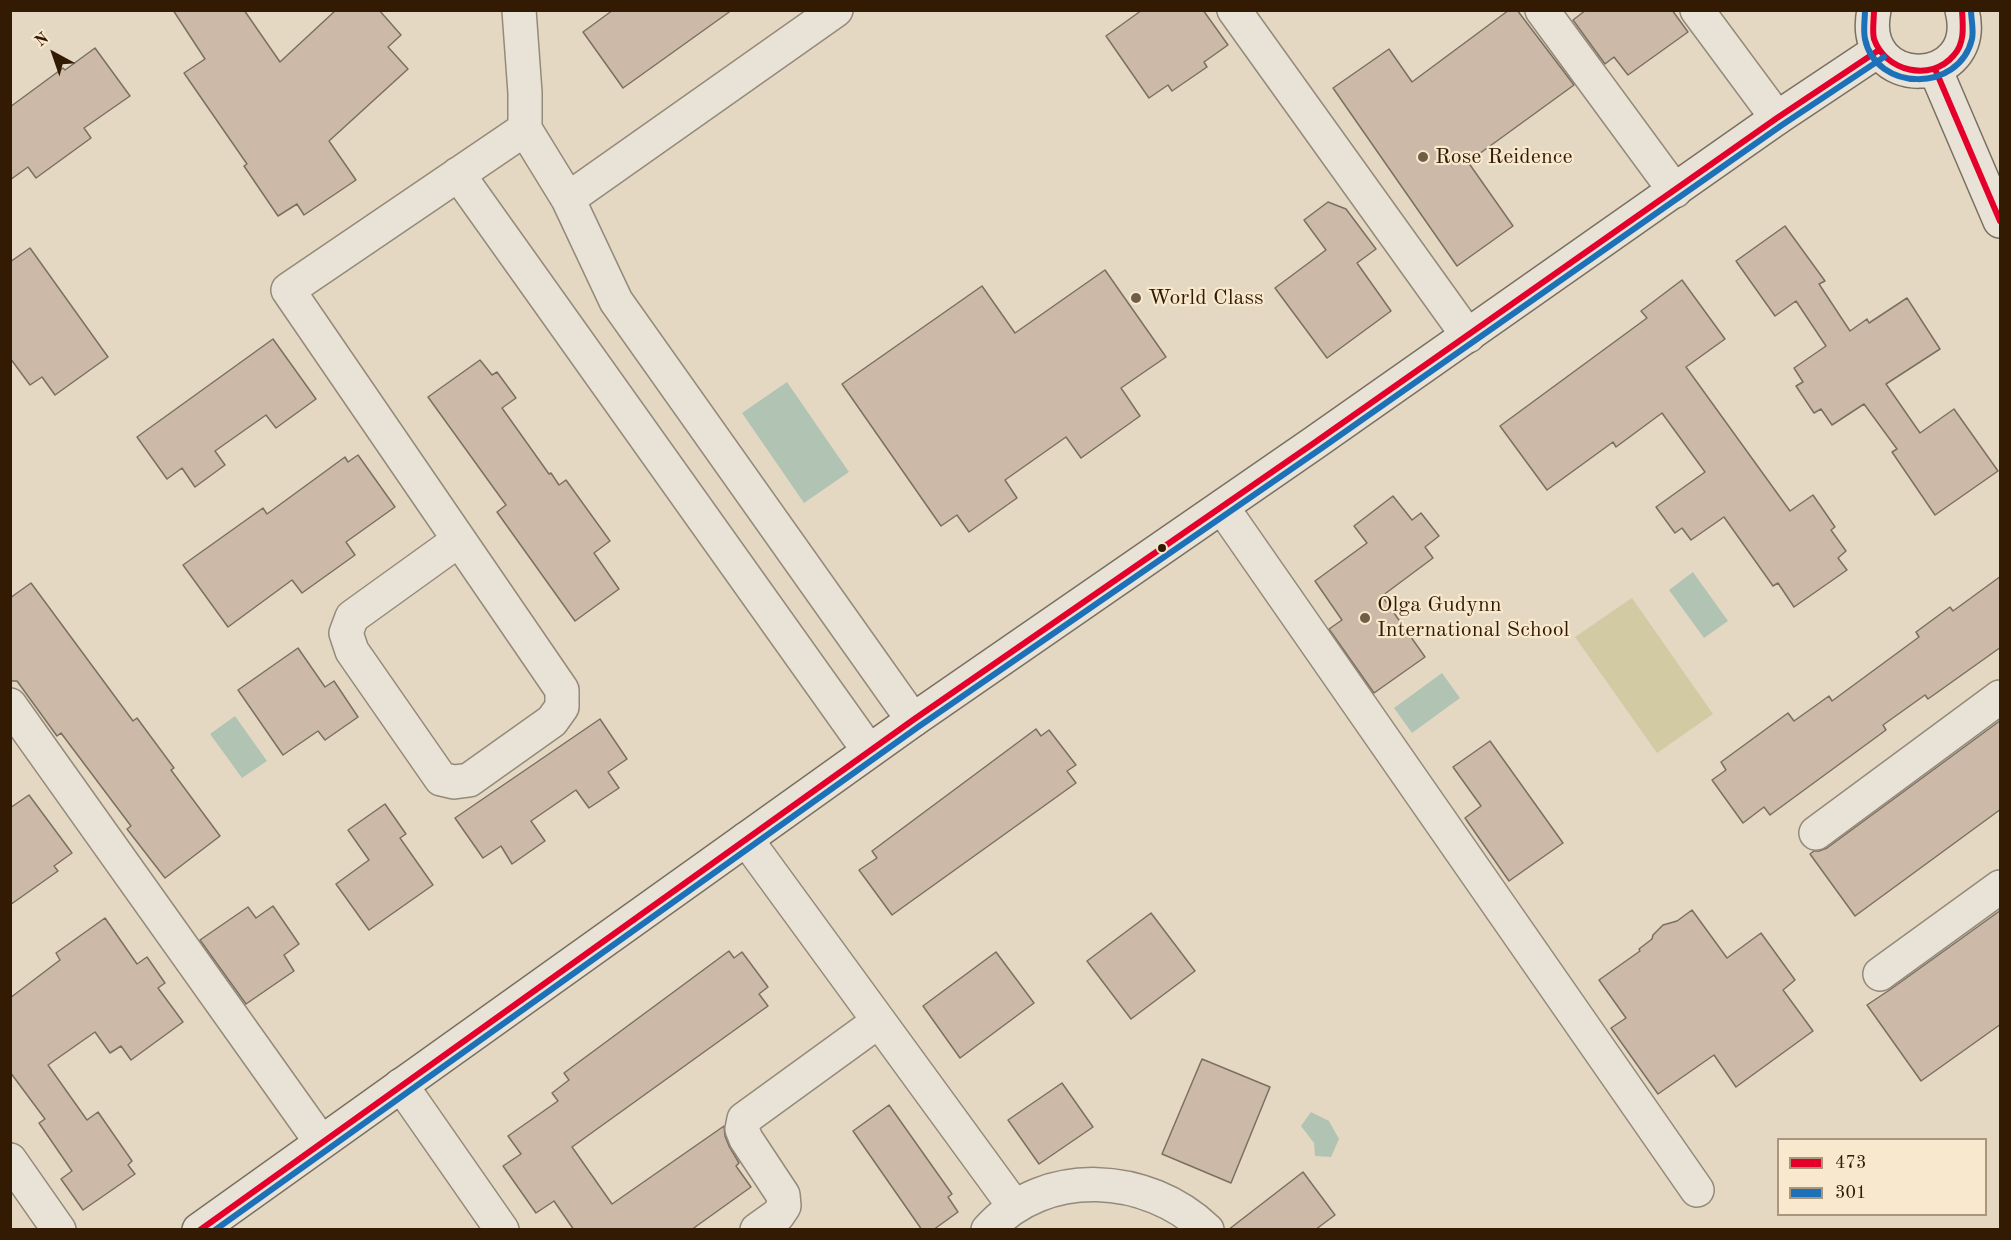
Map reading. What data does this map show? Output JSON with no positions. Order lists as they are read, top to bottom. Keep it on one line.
{"places":["Rose Reidence","World Class","Olga Gudynn International School"],"lines":["transit line 473","transit line 301"],"legend":["473","301"],"north":"top left"}
